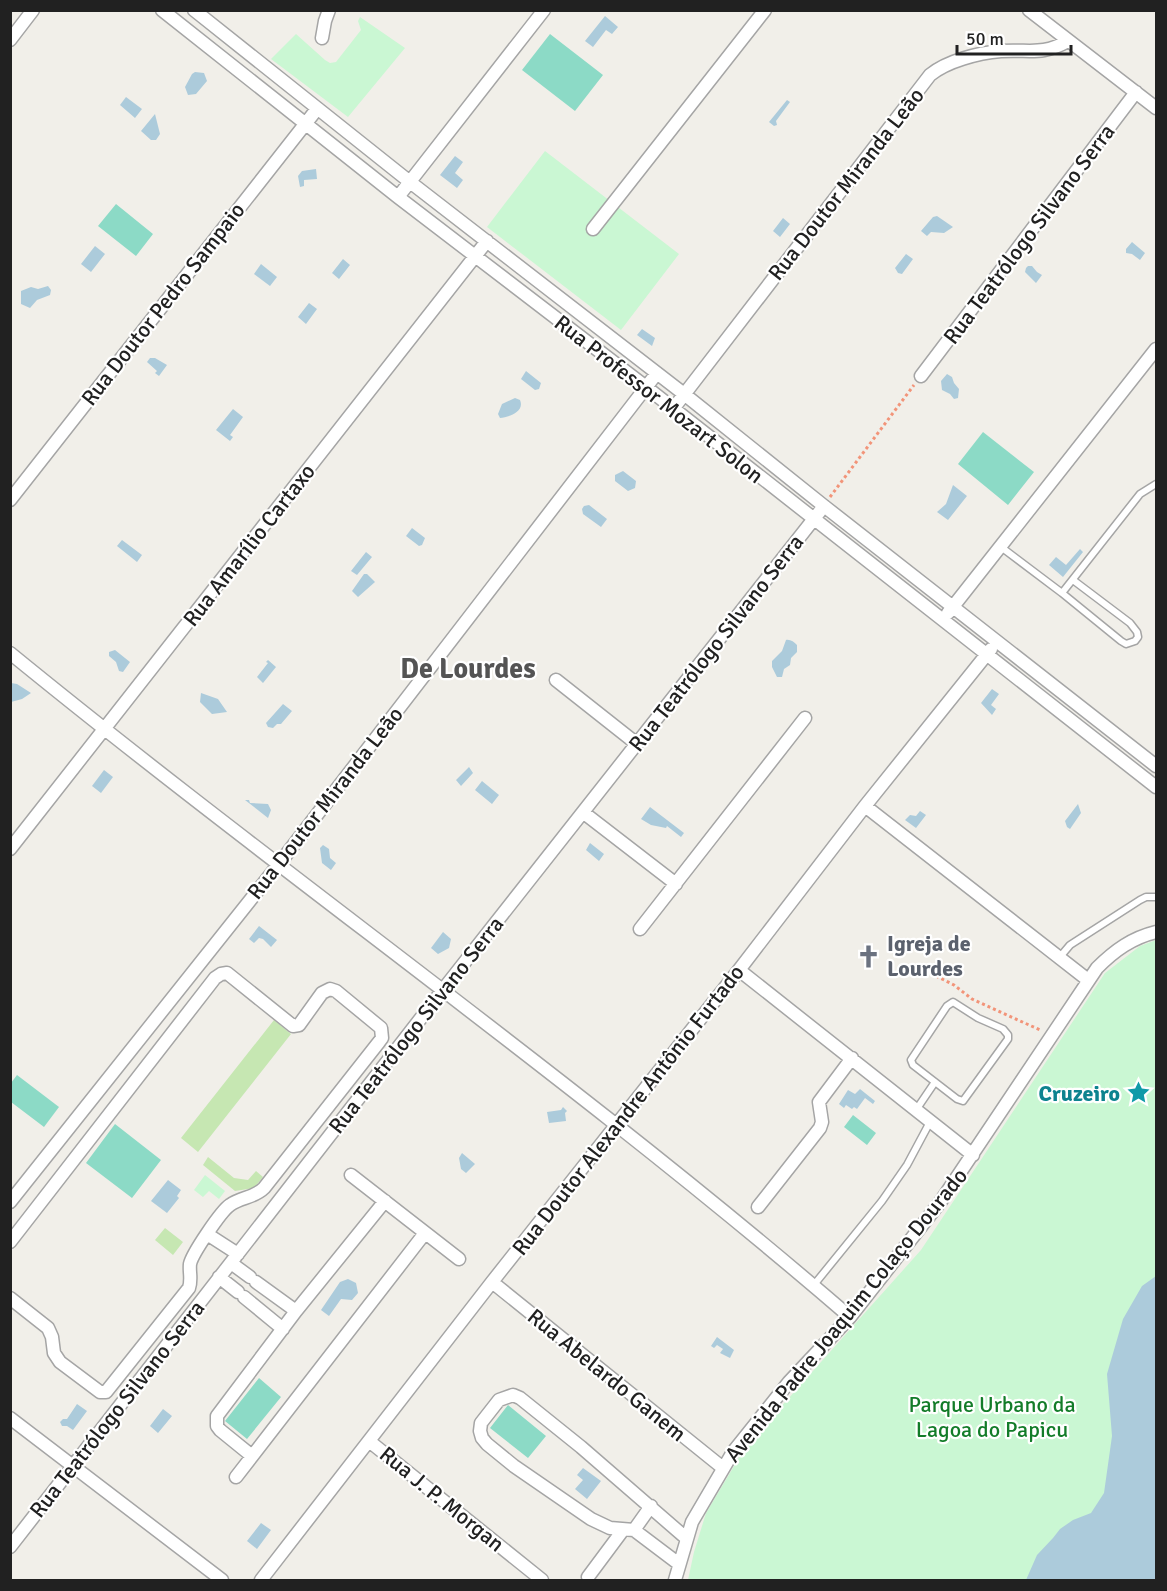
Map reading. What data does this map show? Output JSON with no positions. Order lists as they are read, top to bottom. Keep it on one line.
{"streets":{"street":["Rua Doutor Miranda Leão","Rua Teatrólogo Silvano Serra","Rua Doutor Pedro Sampaio","Rua Professor Mozart Solon","Rua Amarílio Cartaxo","Rua Doutor Alexandre Antônio Furtado","Avenida Padre Joaquim Colaço Dourado","Rua Abelardo Ganem","Rua J. P. Morgan"]},"crossings":[["Rua Doutor Miranda Leão","Rua Professor Mozart Solon"],["Rua Teatrólogo Silvano Serra","Rua Professor Mozart Solon"],["Rua Doutor Pedro Sampaio","Rua Professor Mozart Solon"],["Rua Professor Mozart Solon","Rua Amarílio Cartaxo"],["Rua Professor Mozart Solon","Rua Doutor Alexandre Antônio Furtado"],["Rua Doutor Alexandre Antônio Furtado","Rua Abelardo Ganem"],["Rua Doutor Alexandre Antônio Furtado","Rua J. P. Morgan"],["Avenida Padre Joaquim Colaço Dourado","Rua Abelardo Ganem"]],"districts":["De Lourdes"],"parks":["Parque Urbano da Lagoa do Papicu"],"places":{"church":["Igreja de Lourdes"],"place":["Cruzeiro"]},"scale_bar":"50 m"}
